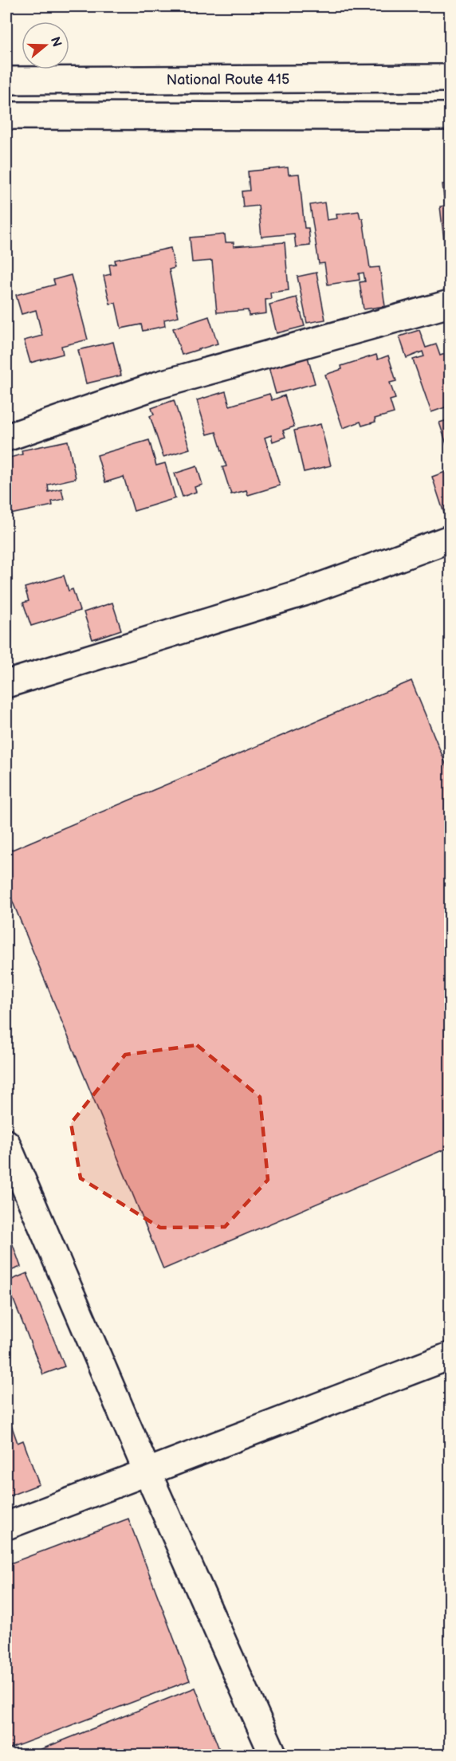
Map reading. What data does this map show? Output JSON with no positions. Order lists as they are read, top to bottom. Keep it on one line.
{"streets":{"main road":["National Route 415"]},"north":"right"}
